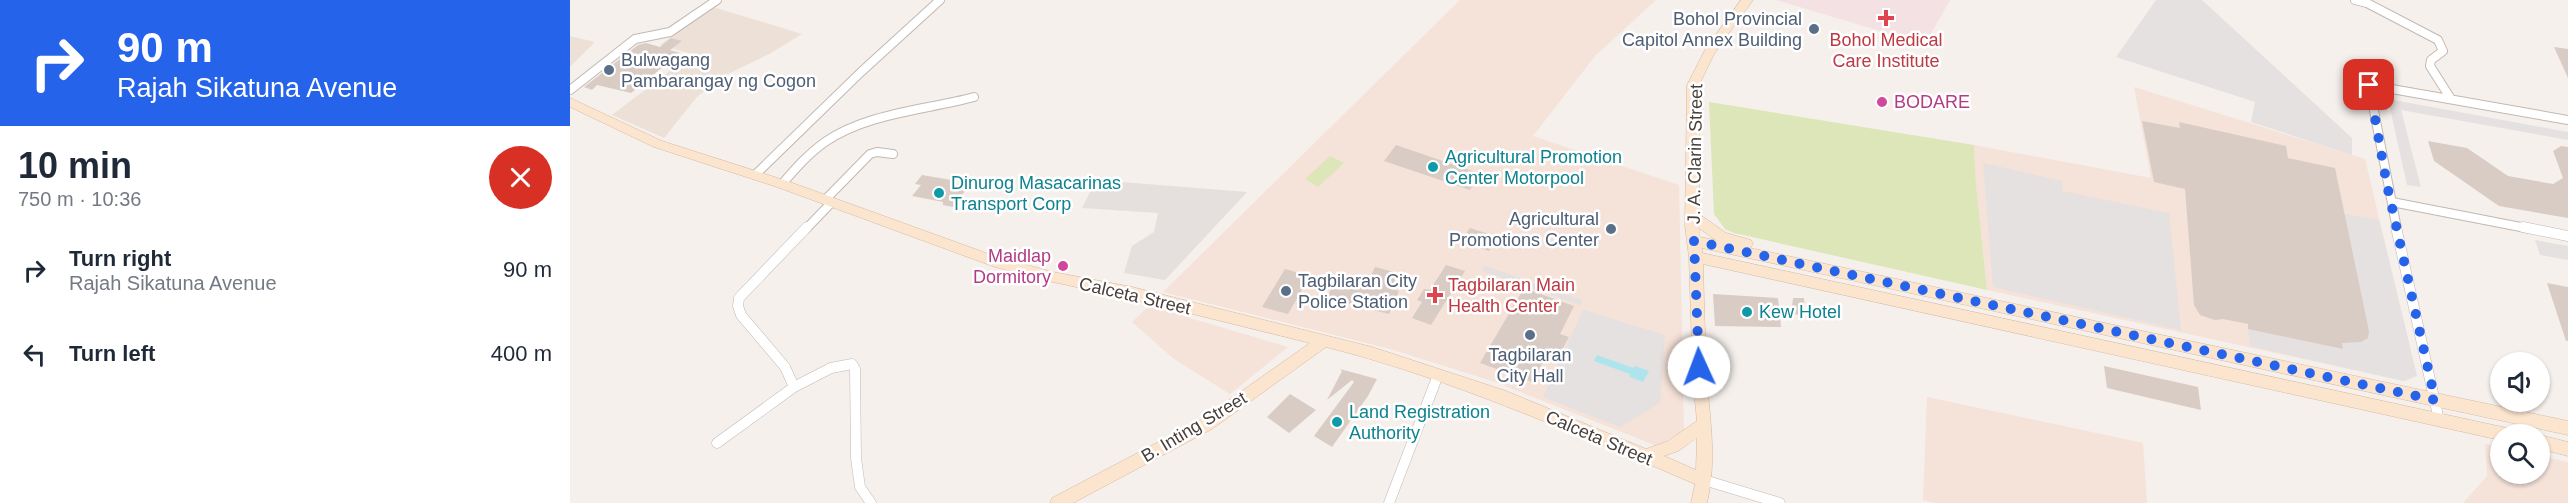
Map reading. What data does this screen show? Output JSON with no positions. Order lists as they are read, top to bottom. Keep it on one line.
{"streets":{"main road":["J. A. Clarin Street","Calceta Street","B. Inting Street"]},"crossings":[["J. A. Clarin Street","Calceta Street"],["Calceta Street","B. Inting Street"]],"places":{"health":["Bohol Medical Care Institute","Tagbilaran Main Health Center"],"other":["Bohol Provincial Capitol Annex Building","Bulwagang Pambarangay ng Cogon","BODARE","Agricultural Promotion Center Motorpool","Dinurog Masacarinas Transport Corp","Agricultural Promotions Center","Maidlap Dormitory","Tagbilaran City Police Station","Kew Hotel","Tagbilaran City Hall","Land Registration Authority"]},"page":{"turn":["90 m","Rajah Sikatuna Avenue"],"heading":["10 min","750 m · 10:36"],"list":[{"name":"Turn right","note":"Rajah Sikatuna Avenue","value":"90 m"},{"name":"Turn left","value":"400 m"}]}}
